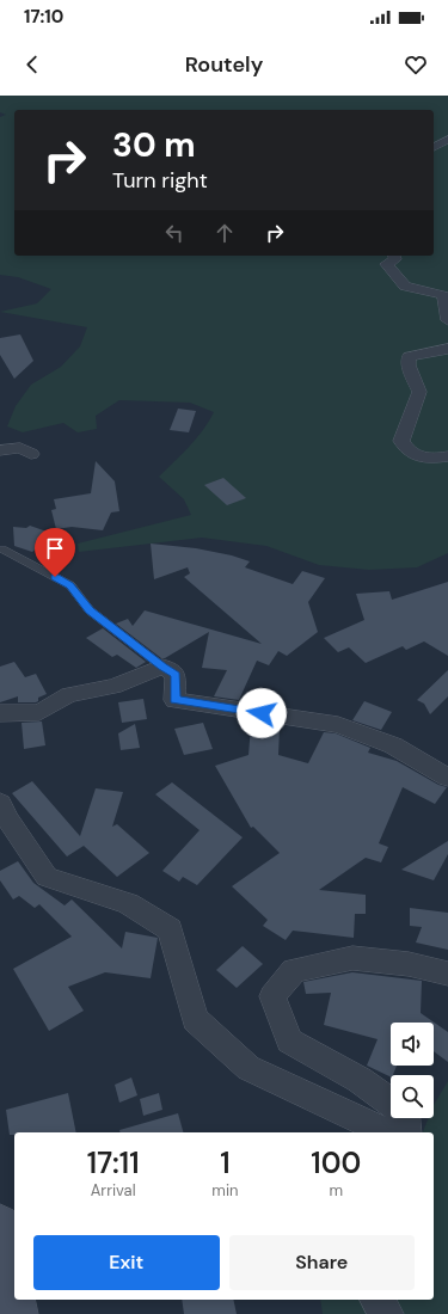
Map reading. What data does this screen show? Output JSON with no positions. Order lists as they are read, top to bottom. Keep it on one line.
{"page":{"status":"17:10","header":"Routely","turn":["30 m","Turn right"],"eta":["17:11","Arrival","1","min","100","m"],"buttons":["Exit","Share"]}}
